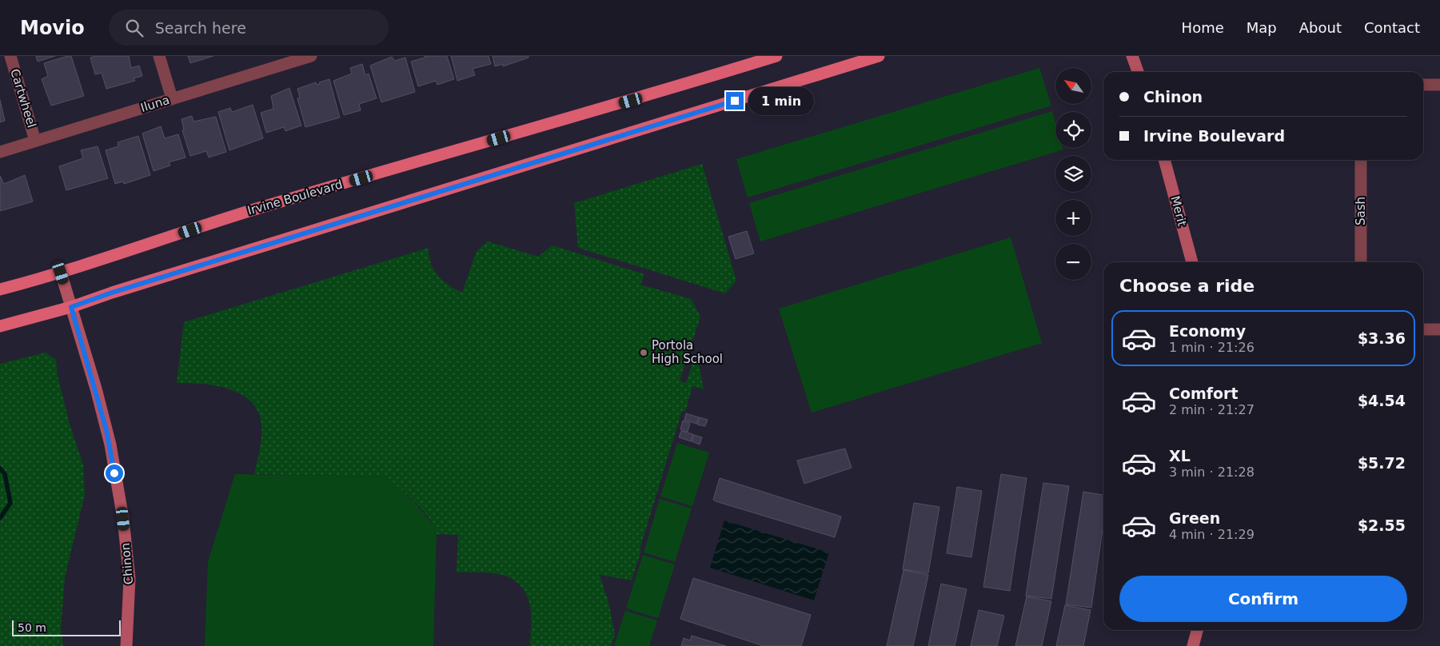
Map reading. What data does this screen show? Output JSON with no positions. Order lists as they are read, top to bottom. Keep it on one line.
{"streets":{"main road":["Irvine Boulevard"],"street":["Cartwheel","Iluna","Merit","Sash","Chinon"]},"crossings":[["Cartwheel","Iluna"],["Irvine Boulevard","Chinon"]],"places":["Portola High School"],"scale_bar":"50 m","north":"top left","page":{"header":"Movio","search":"Search here","nav":["Home","Map","About","Contact"],"map_buttons":["+","−"],"banner":["Chinon","Irvine Boulevard"],"bubble":"1 min","heading":"Choose a ride","list":[{"name":"Economy","note":"1 min · 21:26","value":"$3.36"},{"name":"Comfort","note":"2 min · 21:27","value":"$4.54"},{"name":"XL","note":"3 min · 21:28","value":"$5.72"},{"name":"Green","note":"4 min · 21:29","value":"$2.55"}],"buttons":"Confirm","scale":"50 m"}}
